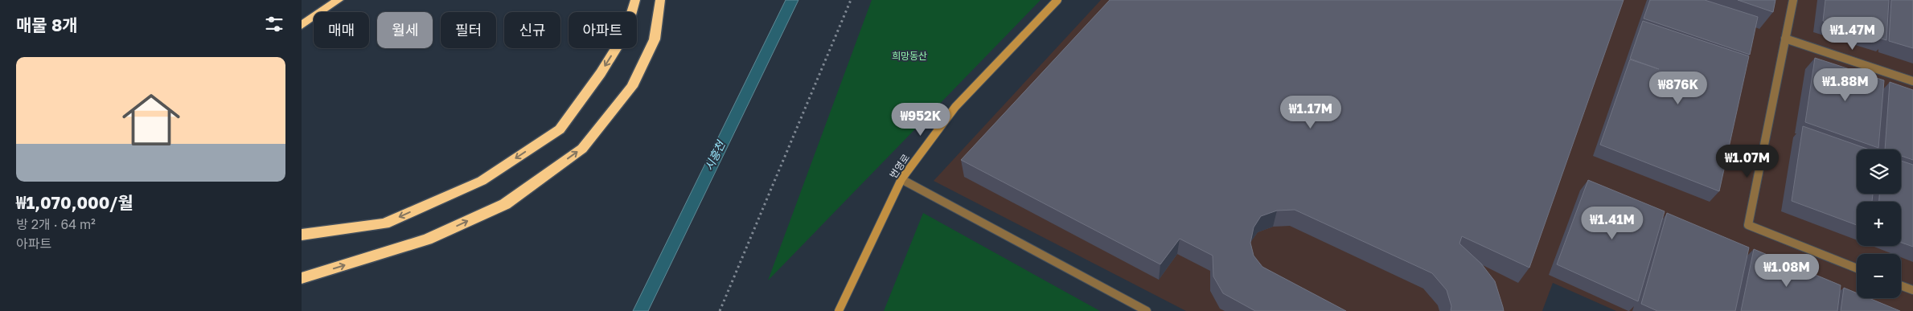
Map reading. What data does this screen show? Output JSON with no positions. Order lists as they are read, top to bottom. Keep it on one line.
{"streets":{"street":["번영로"]},"water":["시흥천"],"parks":["희망동산"],"page":{"heading":"매물 8개","chip":["매매","월세","필터","신규","아파트"],"price":["₩1.47M","₩1.88M","₩876K","₩1.17M","₩952K","₩1.07M","₩1.41M","₩1.08M"],"list":[{"name":"₩1,070,000/월","note":"방 2개 · 64 m² · 아파트"}],"map_buttons":["+","−"]}}
